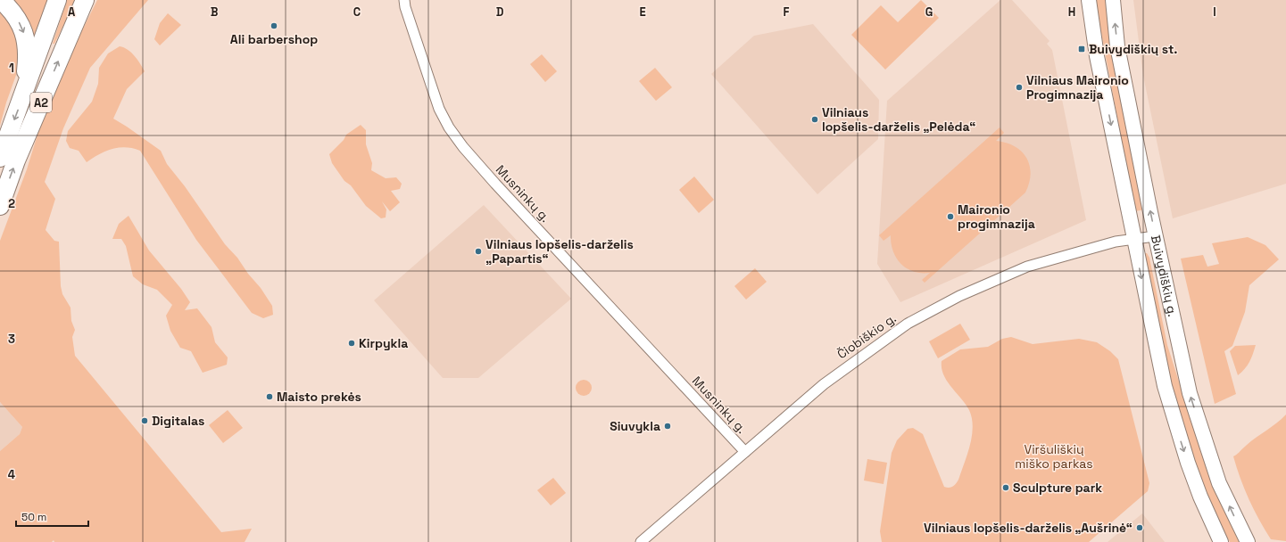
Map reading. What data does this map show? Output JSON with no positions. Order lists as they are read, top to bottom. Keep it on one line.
{"streets":{"highway":["A2"],"main road":["Buivydiškių g."],"street":["Musninkų g.","Čiobiškio g."]},"crossings":[["Musninkų g.","Čiobiškio g."],["Buivydiškių g.","Čiobiškio g."]],"parks":["Viršuliškių miško parkas"],"places":{"other":["Ali barbershop","Vilniaus Maironio Progimnazija","Vilniaus lopšelis-darželis „Pelėda“","Maironio progimnazija","Vilniaus lopšelis-darželis „Papartis“","Kirpykla","Maisto prekės","Digitalas","Siuvykla","Sculpture park","Vilniaus lopšelis-darželis „Aušrinė“"],"transit":["Buivydiškių st."]},"scale_bar":"50 m","grid":{"columns":["A","B","C","D","E","F","G","H","I"],"rows":["1","2","3","4"]}}
